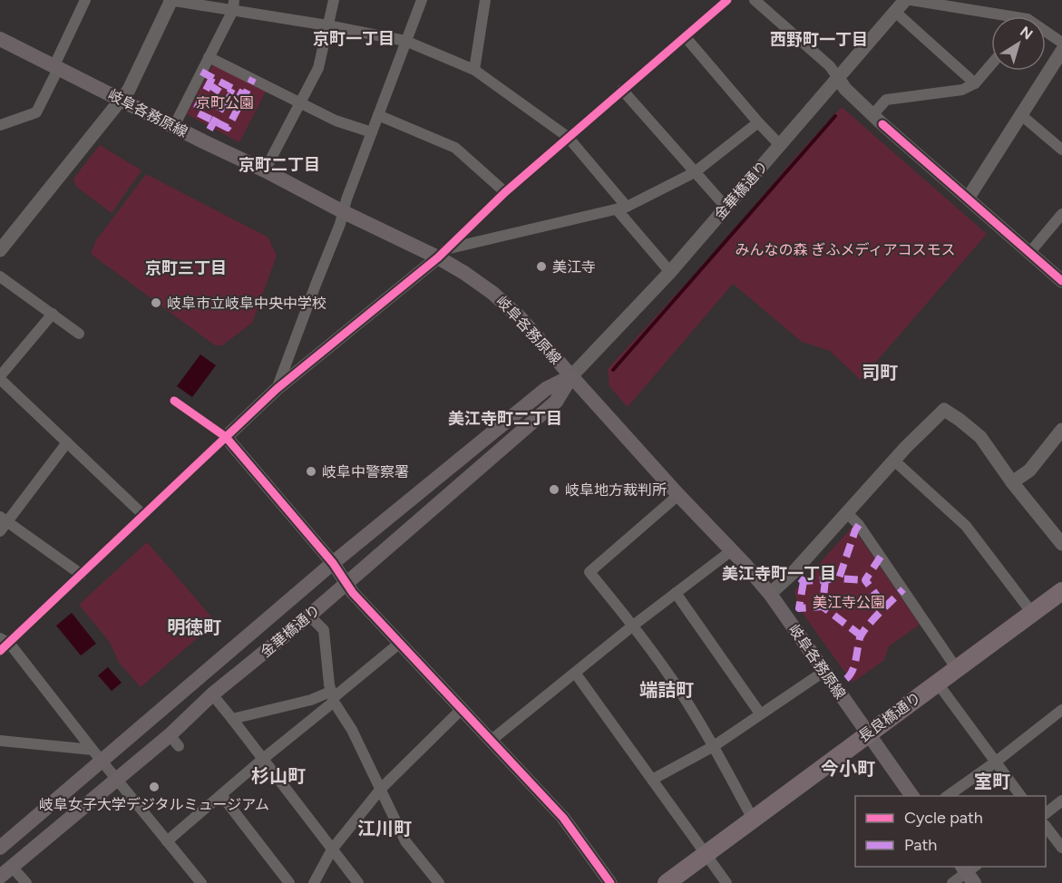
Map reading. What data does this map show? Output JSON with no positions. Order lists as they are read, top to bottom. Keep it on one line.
{"streets":{"highway":["長良橋通り"],"main road":["岐阜各務原線","金華橋通り"]},"crossings":[["岐阜各務原線","金華橋通り"],["岐阜各務原線","長良橋通り"]],"districts":["京町一丁目","西野町一丁目","京町二丁目","京町三丁目","司町","美江寺町二丁目","美江寺町一丁目","明徳町","端詰町","今小町","杉山町","室町","江川町"],"parks":["京町公園","みんなの森 ぎふメディアコスモス","美江寺公園"],"places":["美江寺","岐阜市立岐阜中央中学校","岐阜中警察署","岐阜地方裁判所","岐阜女子大学デジタルミュージアム"],"legend":["Cycle path","Path"],"north":"top right"}
